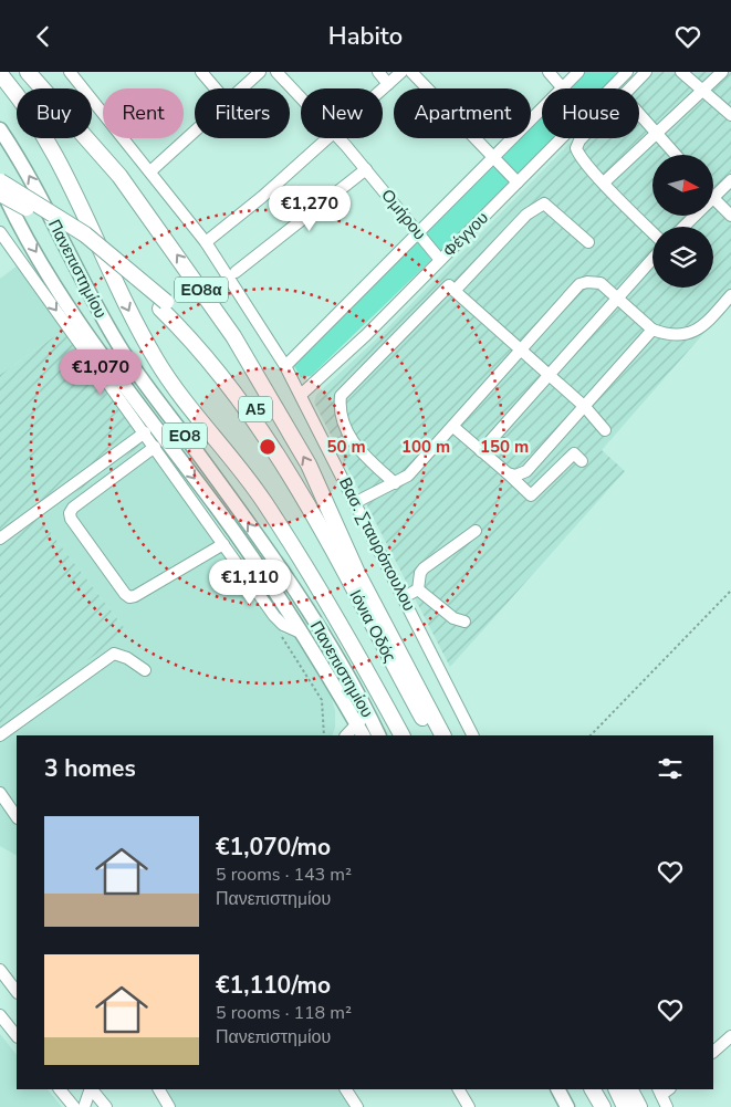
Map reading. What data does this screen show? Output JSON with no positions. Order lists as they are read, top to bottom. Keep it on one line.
{"streets":{"highway":["ΕΟ8α","Α5","Ιόνια Οδός"],"main road":["Πανεπιστημίου","ΕΟ8"],"street":["Ομήρου","Φέγγου","Βασ. Σταυρόπουλου"]},"crossings":[["Ομήρου","Φέγγου"],["Φέγγου","Βασ. Σταυρόπουλου"],["Πανεπιστημίου","Α5"],["ΕΟ8α","Α5"],["ΕΟ8α","Ιόνια Οδός"],["Α5","Ιόνια Οδός"]],"north":"right","page":{"header":"Habito","chip":["Buy","Rent","Filters","New","Apartment","House"],"price":["€1,270","€1,070","€1,110"],"heading":"3 homes","list":[{"name":"€1,070/mo","note":"5 rooms · 143 m² · Πανεπιστημίου"},{"name":"€1,110/mo","note":"5 rooms · 118 m² · Πανεπιστημίου"}]},"rings":["50 m","100 m","150 m"]}
